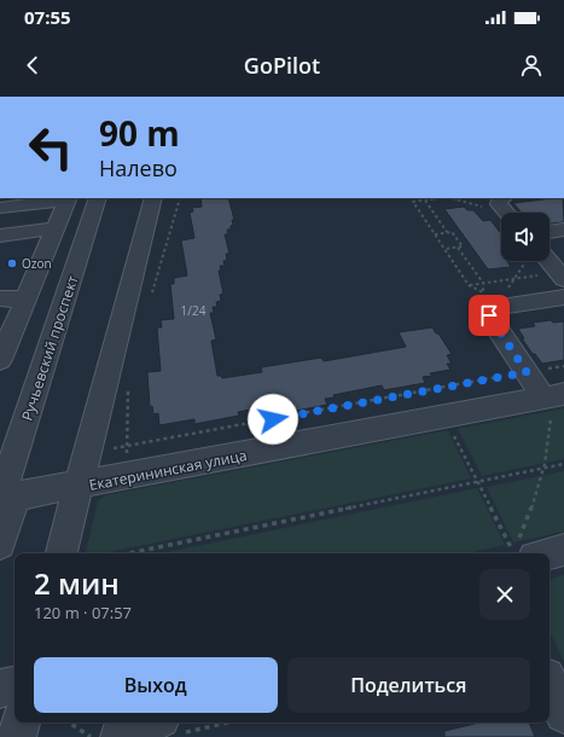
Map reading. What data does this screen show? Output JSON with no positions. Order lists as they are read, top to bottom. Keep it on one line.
{"streets":{"street":["Ручьевский проспект","Екатерининская улица"]},"crossings":[["Ручьевский проспект","Екатерининская улица"]],"places":["Ozon"],"house_numbers":["1/24"],"page":{"status":"07:55","header":"GoPilot","turn":["90 m","Налево"],"heading":["2 мин","120 m · 07:57"],"buttons":["Выход","Поделиться"]}}
